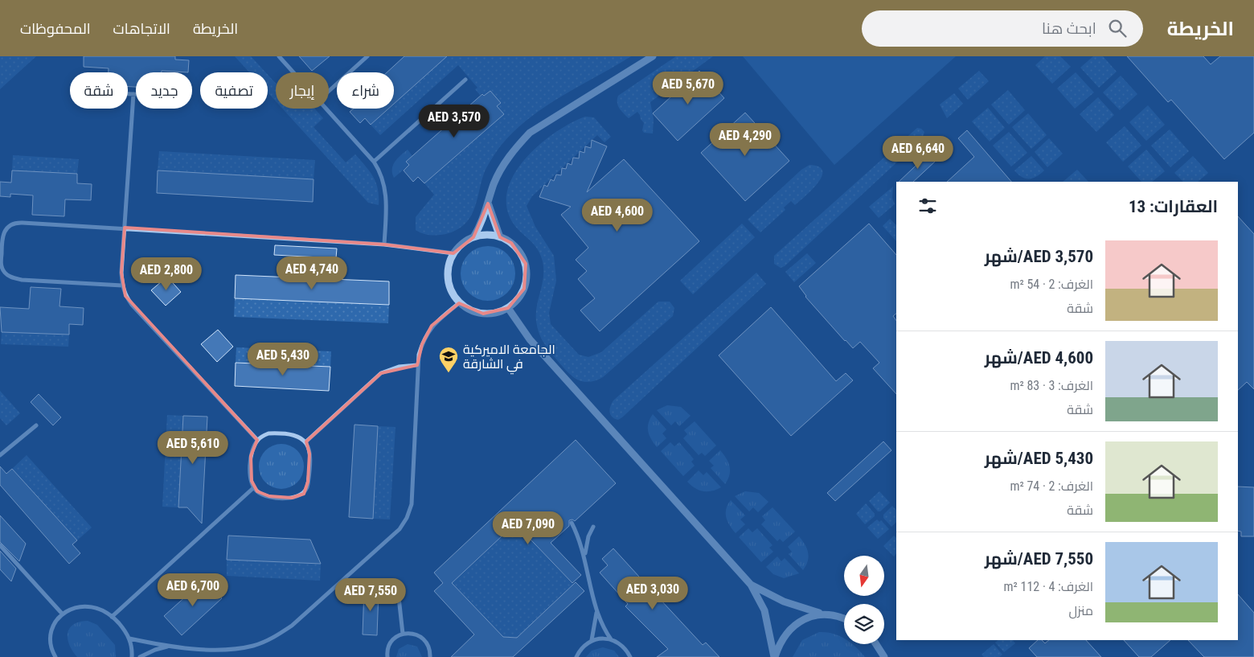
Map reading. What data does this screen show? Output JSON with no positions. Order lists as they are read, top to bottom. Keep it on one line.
{"places":{"school or university":["الجامعة الاميركية في الشارقة"]},"north":"bottom","page":{"header":"الخريطة","search":"ابحث هنا","nav":["الخريطة","الاتجاهات","المحفوظات"],"price":["AED 5,670","AED 3,570","AED 4,290","AED 6,640","AED 4,600","AED 4,740","AED 2,800","AED 5,430","AED 5,610","AED 7,090","AED 6,700","AED 3,030","AED 7,550"],"chip":["شراء","إيجار","تصفية","جديد","شقة"],"heading":"العقارات: 13","list":[{"name":"AED 3,570/شهر","note":"الغرف: 2 · 54 m² · شقة"},{"name":"AED 4,600/شهر","note":"الغرف: 3 · 83 m² · شقة"},{"name":"AED 5,430/شهر","note":"الغرف: 2 · 74 m² · شقة"},{"name":"AED 7,550/شهر","note":"الغرف: 4 · 112 m² · منزل"}]}}
